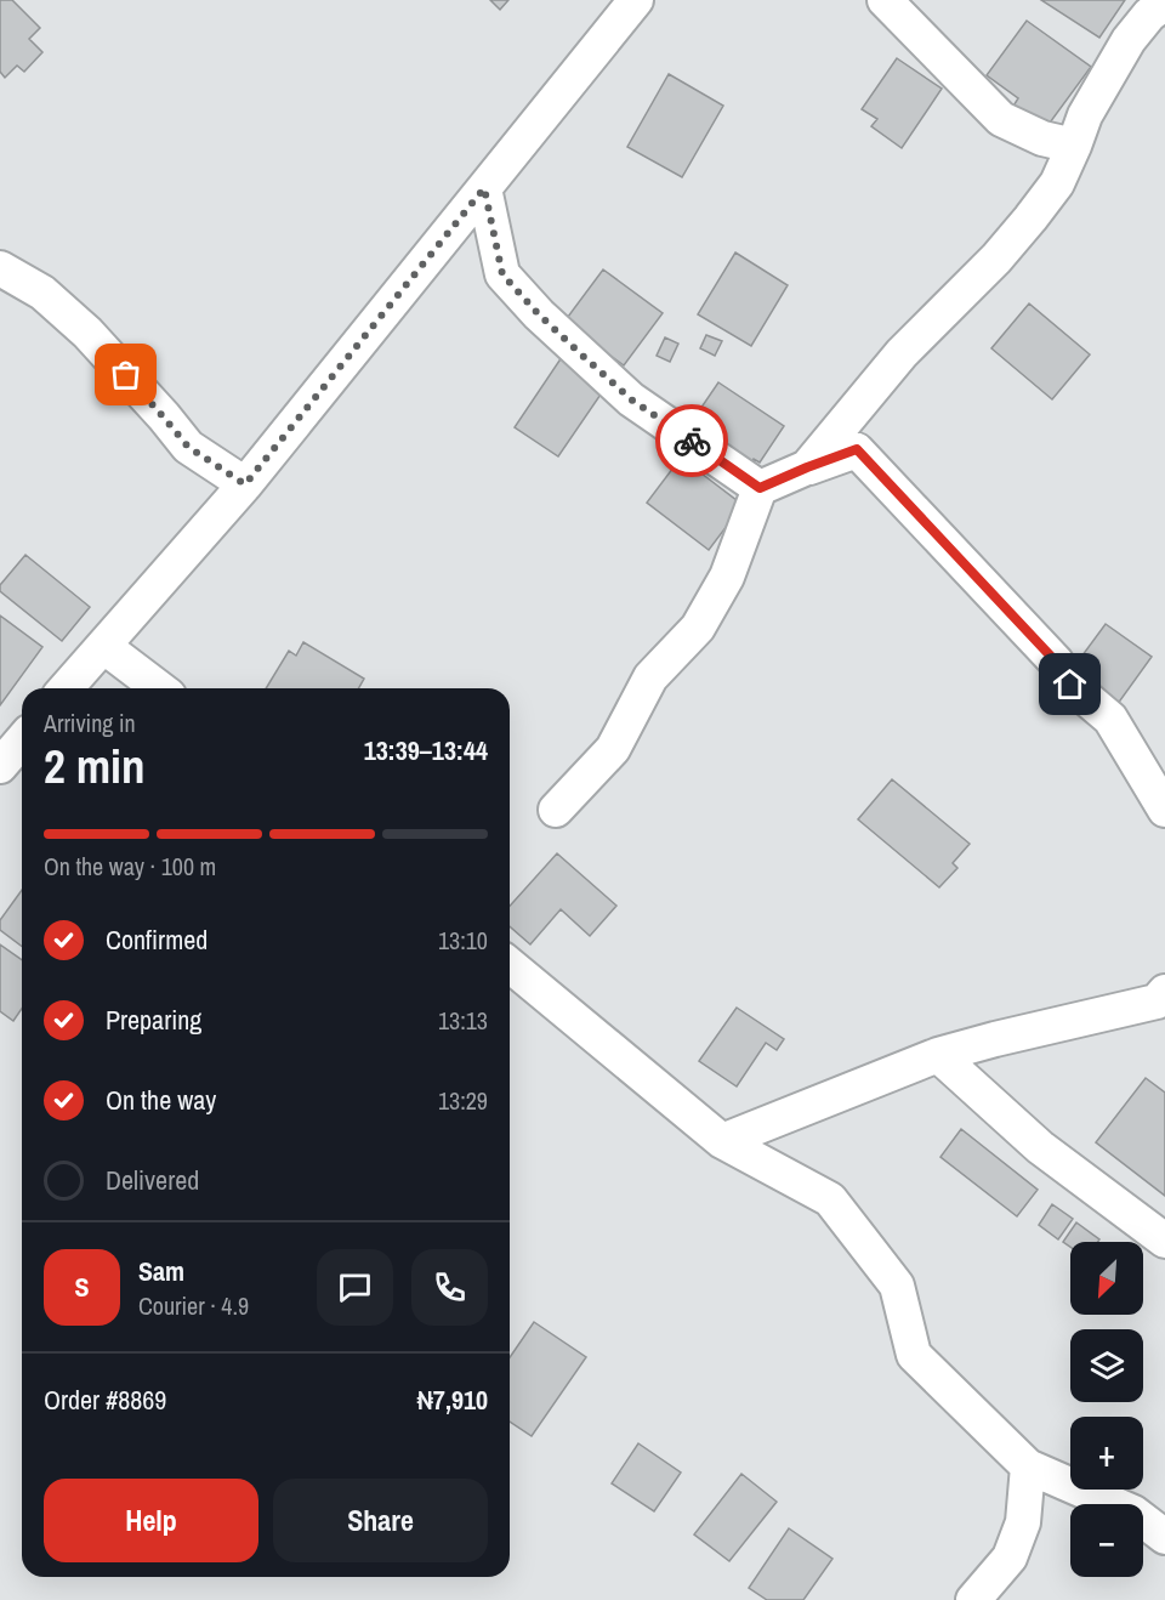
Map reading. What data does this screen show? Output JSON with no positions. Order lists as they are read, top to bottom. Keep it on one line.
{"north":"bottom left","page":{"heading":["2 min","Arriving in","13:39–13:44"],"panel":["Sam","Courier · 4.9","Order #8869","₦7,910"],"bar":"On the way · 100 m","list":[["Confirmed","13:10"],["Preparing","13:13"],["On the way","13:29"],"Delivered"],"map_buttons":["+","−"],"round":"S","buttons":["Help","Share"]}}
